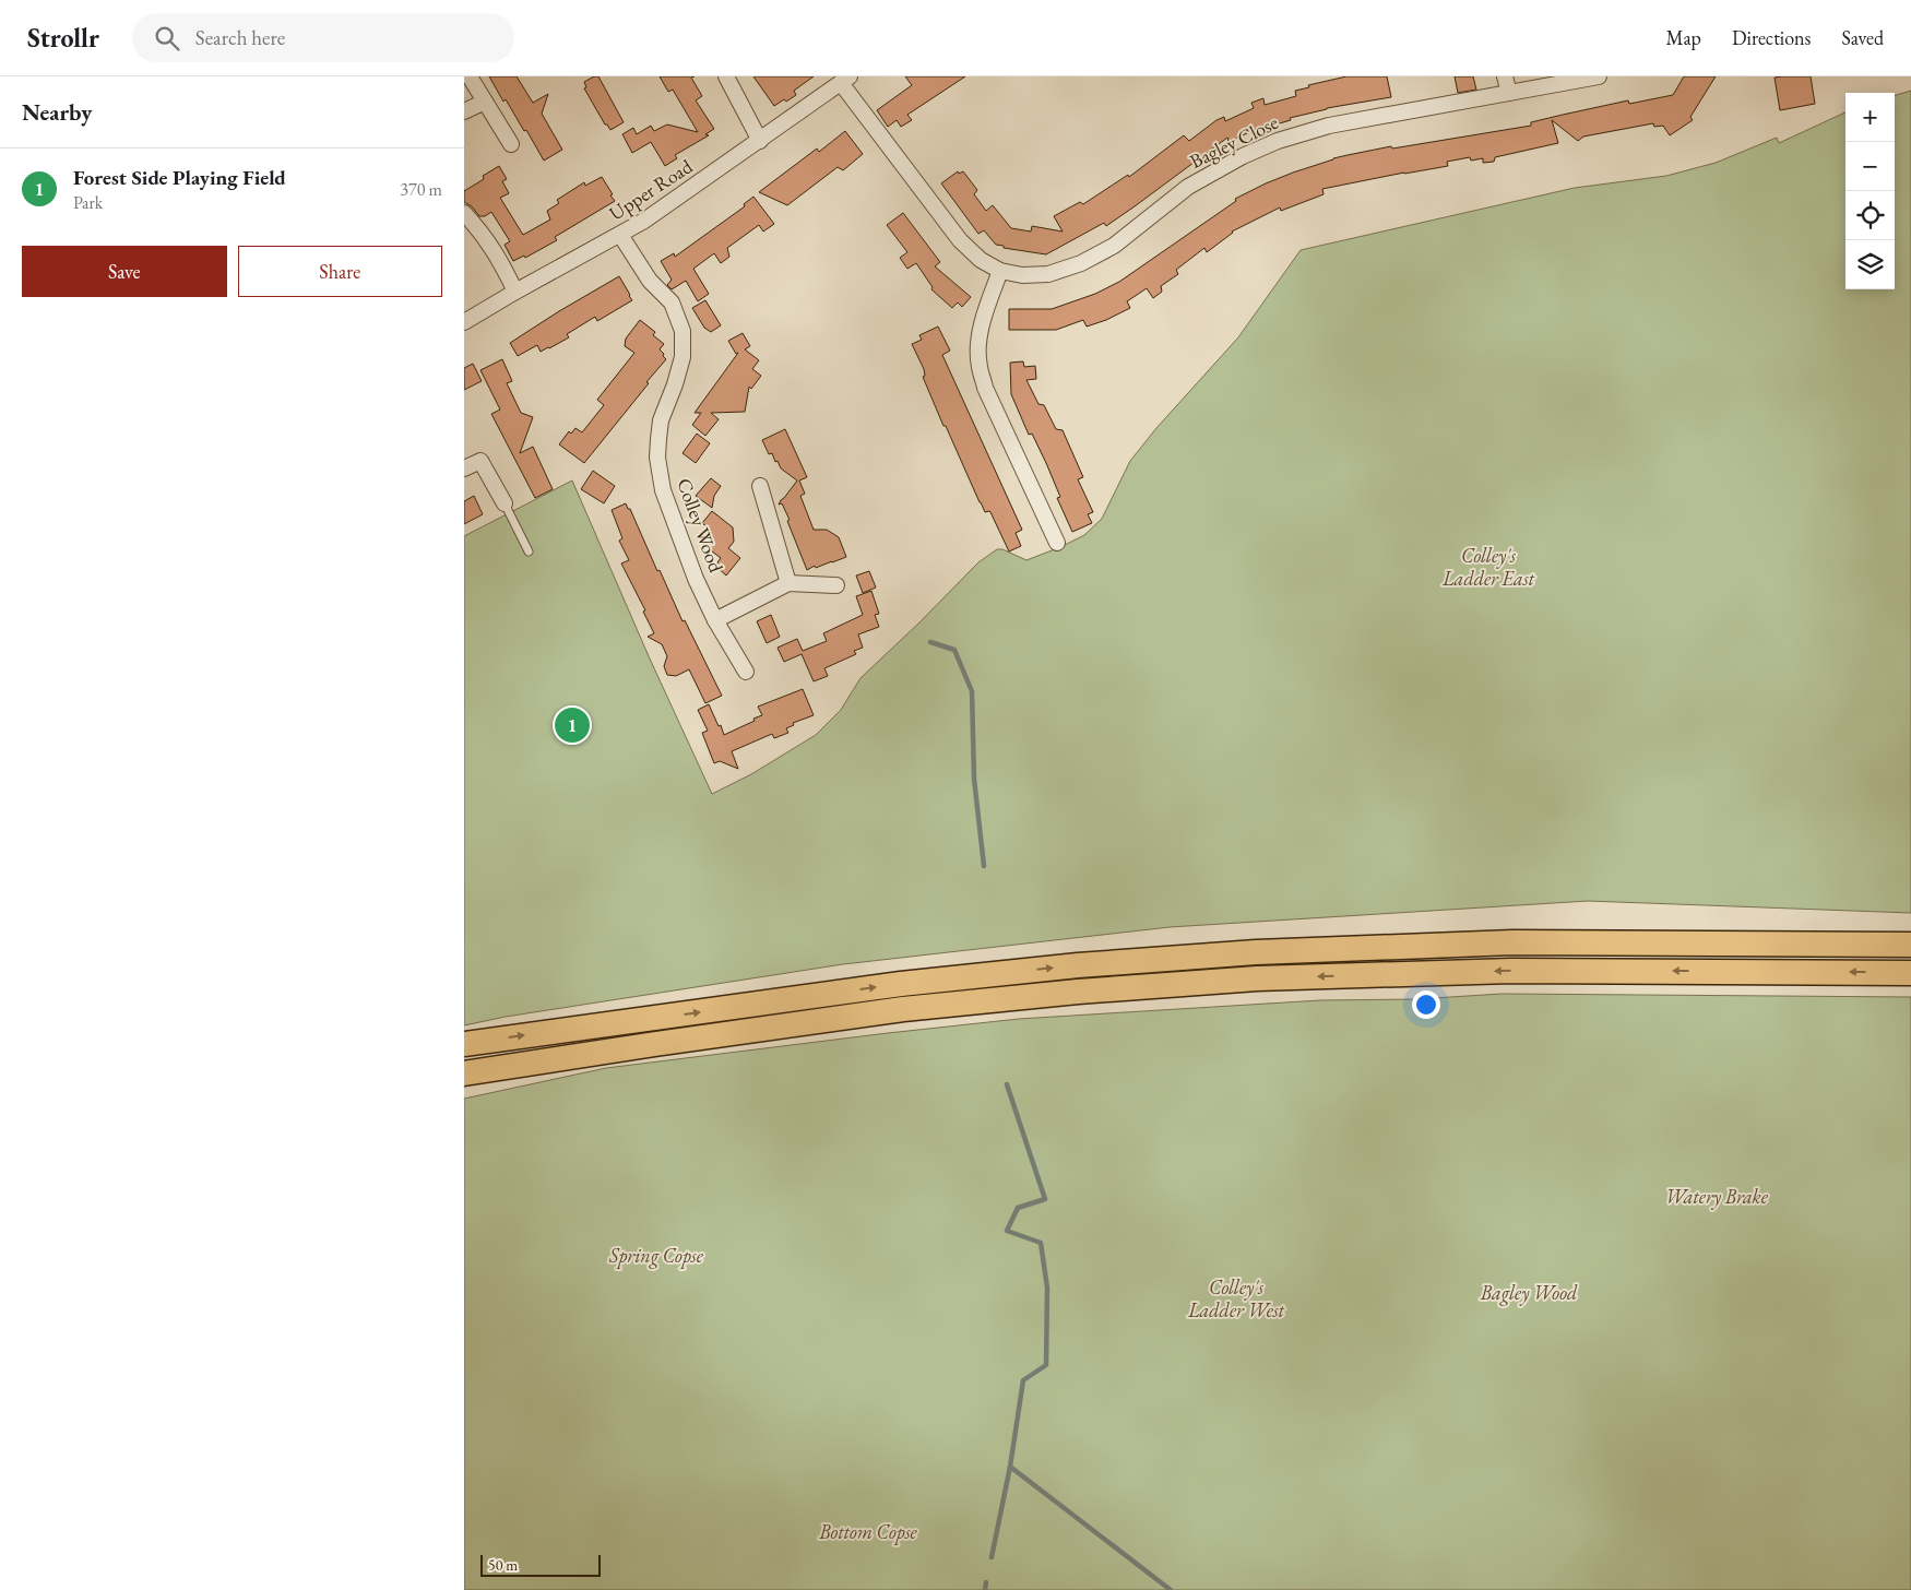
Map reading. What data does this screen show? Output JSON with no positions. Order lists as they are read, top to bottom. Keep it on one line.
{"streets":{"street":["Bagley Close","Upper Road","Colley Wood"]},"crossings":[["Bagley Close","Upper Road"],["Upper Road","Colley Wood"]],"parks":["Colley's Ladder East","Watery Brake","Spring Copse","Colley's Ladder West","Bagley Wood","Bottom Copse"],"scale_bar":"50 m","page":{"header":"Strollr","search":"Search here","nav":["Map","Directions","Saved"],"heading":"Nearby","map_buttons":["+","−"],"list":[{"mark":"1","name":"Forest Side Playing Field","note":"Park","value":"370 m"}],"buttons":["Save","Share"],"pins":"1","scale":"50 m"}}
